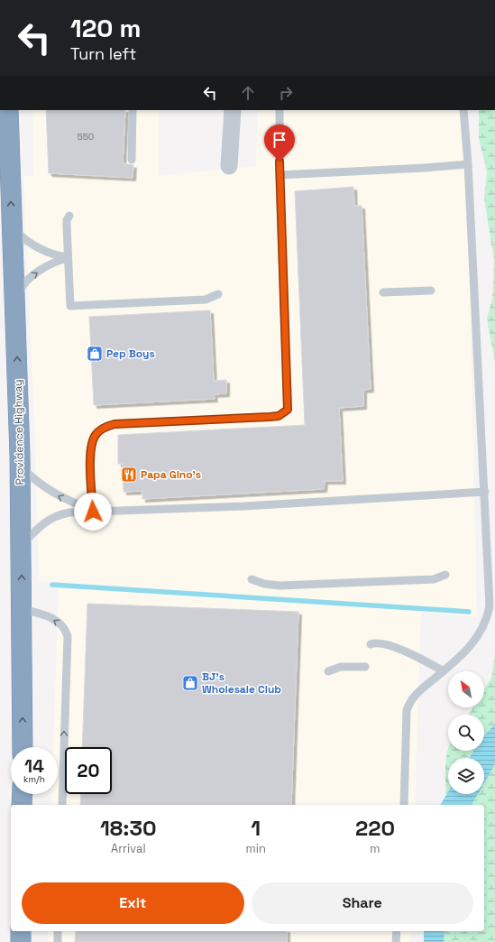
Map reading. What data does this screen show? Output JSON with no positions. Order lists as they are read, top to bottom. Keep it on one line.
{"streets":{"highway":["Providence Highway"]},"one_way":["Providence Highway"],"places":{"shop":["Pep Boys","BJ's Wholesale Club"],"restaurant":["Papa Gino's"]},"house_numbers":["550"],"north":"top left","page":{"turn":["120 m","Turn left"],"speed":"14 km/h","limit":"20","eta":["18:30","Arrival","1","min","220","m"],"buttons":["Exit","Share"]}}
